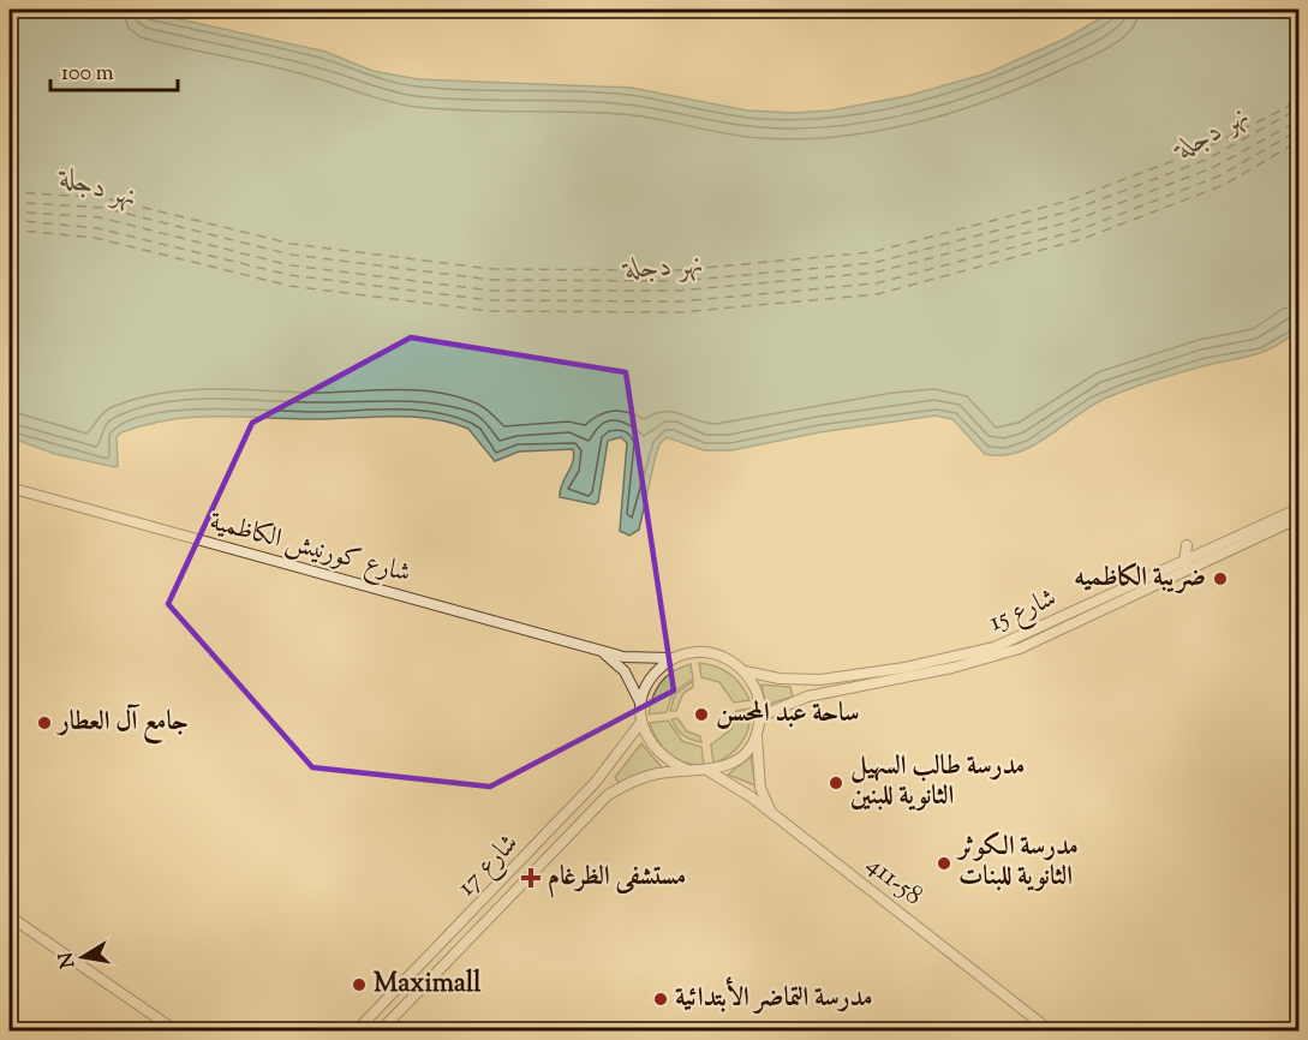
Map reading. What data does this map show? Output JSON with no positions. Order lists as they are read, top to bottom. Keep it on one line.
{"streets":{"street":["شارع كورنيش الكاظمية","شارع 15","شارع 17","411-58"]},"crossings":[["شارع كورنيش الكاظمية","شارع 15"],["شارع كورنيش الكاظمية","شارع 17"],["شارع كورنيش الكاظمية","411-58"],["شارع 15","شارع 17"],["شارع 15","411-58"],["شارع 17","411-58"]],"water":["نهر دجلة"],"places":{"other":["ضريبة الكاظميه","ساحة عبد المحسن","جامع آل العطار","مدرسة طالب السهيل الثانوية للبنين","مدرسة الكوثر الثانوية للبنات","Maximall","مدرسة التماضر الأبتدائية"],"health":["مستشفى الظرغام"]},"scale_bar":"100 m","north":"left"}
